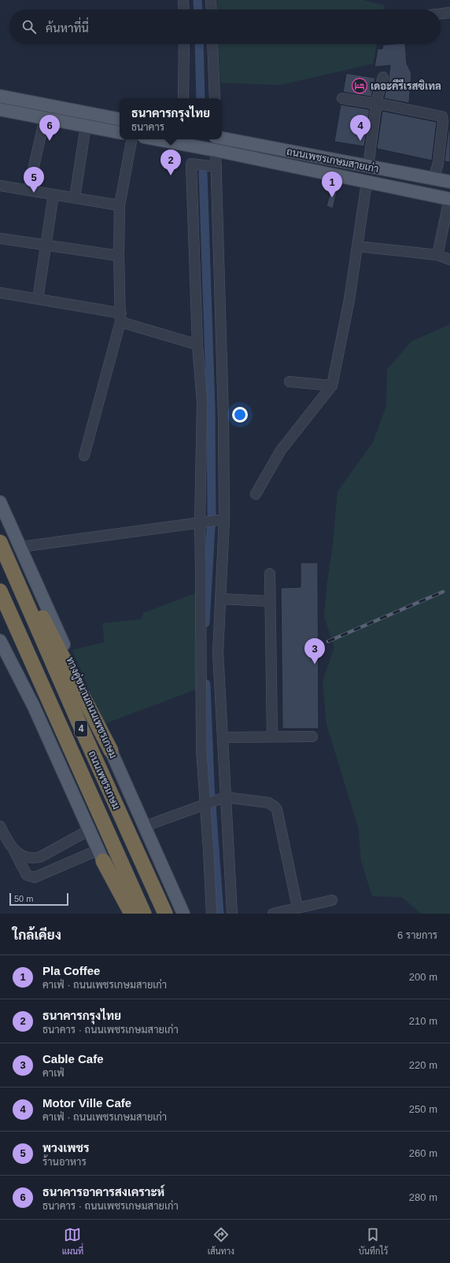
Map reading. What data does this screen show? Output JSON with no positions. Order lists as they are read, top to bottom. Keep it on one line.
{"streets":{"highway":["4","ถนนเพชรเกษม"],"main road":["ถนนเพชรเกษมสายเก่า","ทางคู่ขนานถนนเพชรเกษม"]},"places":{"hotel":["เดอะคีรีเรสซิเทล"]},"scale_bar":"50 m","page":{"search":"ค้นหาที่นี่","popup":["ธนาคารกรุงไทย","ธนาคาร"],"pins":["4","6","2","5","1","3"],"scale":"50 m","heading":["ใกล้เคียง","6 รายการ"],"list":[{"mark":"1","name":"Pla Coffee","note":"คาเฟ่ · ถนนเพชรเกษมสายเก่า","value":"200 m"},{"mark":"2","name":"ธนาคารกรุงไทย","note":"ธนาคาร · ถนนเพชรเกษมสายเก่า","value":"210 m"},{"mark":"3","name":"Cable Cafe","note":"คาเฟ่","value":"220 m"},{"mark":"4","name":"Motor Ville Cafe","note":"คาเฟ่ · ถนนเพชรเกษมสายเก่า","value":"250 m"},{"mark":"5","name":"พวงเพชร","note":"ร้านอาหาร","value":"260 m"},{"mark":"6","name":"ธนาคารอาคารสงเคราะห์","note":"ธนาคาร · ถนนเพชรเกษมสายเก่า","value":"280 m"}],"nav":["แผนที่","เส้นทาง","บันทึกไว้"]}}
